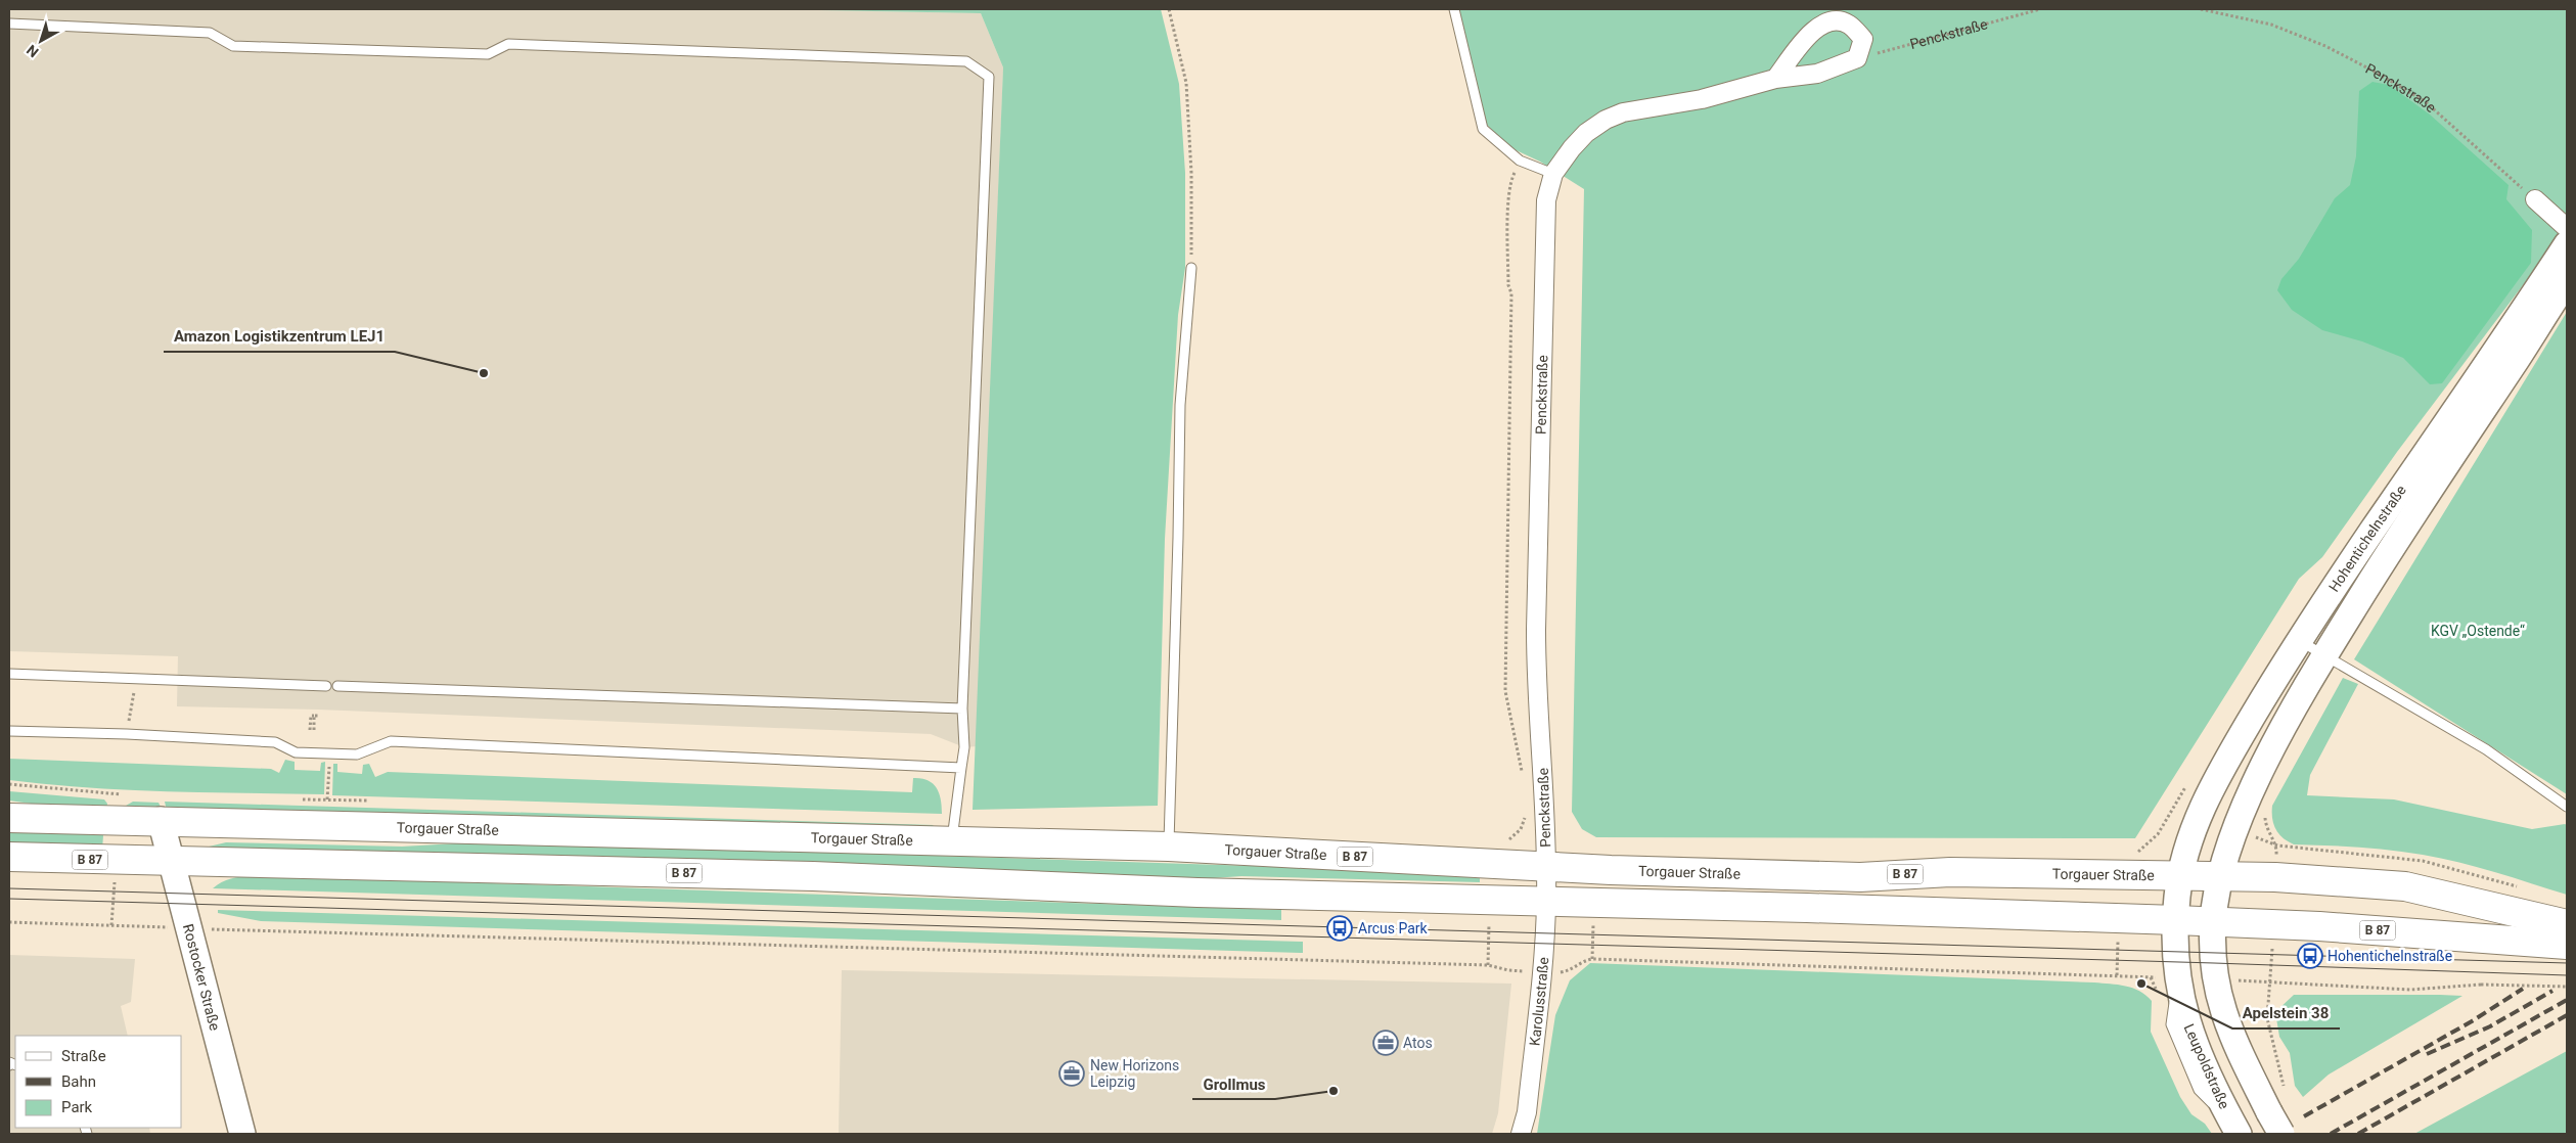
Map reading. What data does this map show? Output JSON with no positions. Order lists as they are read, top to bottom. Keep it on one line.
{"streets":{"main road":["Hohentichelnstraße","Torgauer Straße","B 87","Rostocker Straße","Leupoldstraße"],"street":["Penckstraße","Karolusstraße"]},"crossings":[["Penckstraße","Torgauer Straße"],["Penckstraße","Karolusstraße"],["Hohentichelnstraße","Torgauer Straße"],["Hohentichelnstraße","B 87"],["Hohentichelnstraße","Leupoldstraße"],["Torgauer Straße","Rostocker Straße"],["Torgauer Straße","Karolusstraße"],["Torgauer Straße","Leupoldstraße"],["B 87","Rostocker Straße"],["B 87","Karolusstraße"],["B 87","Leupoldstraße"]],"parks":["KGV „Ostende“"],"places":{"other":["Amazon Logistikzentrum LEJ1","Apelstein 38","Grollmus"],"bus stop":["Arcus Park","Hohentichelnstraße"],"office":["Atos","New Horizons Leipzig"]},"legend":["Straße","Bahn","Park"],"north":"bottom left"}
